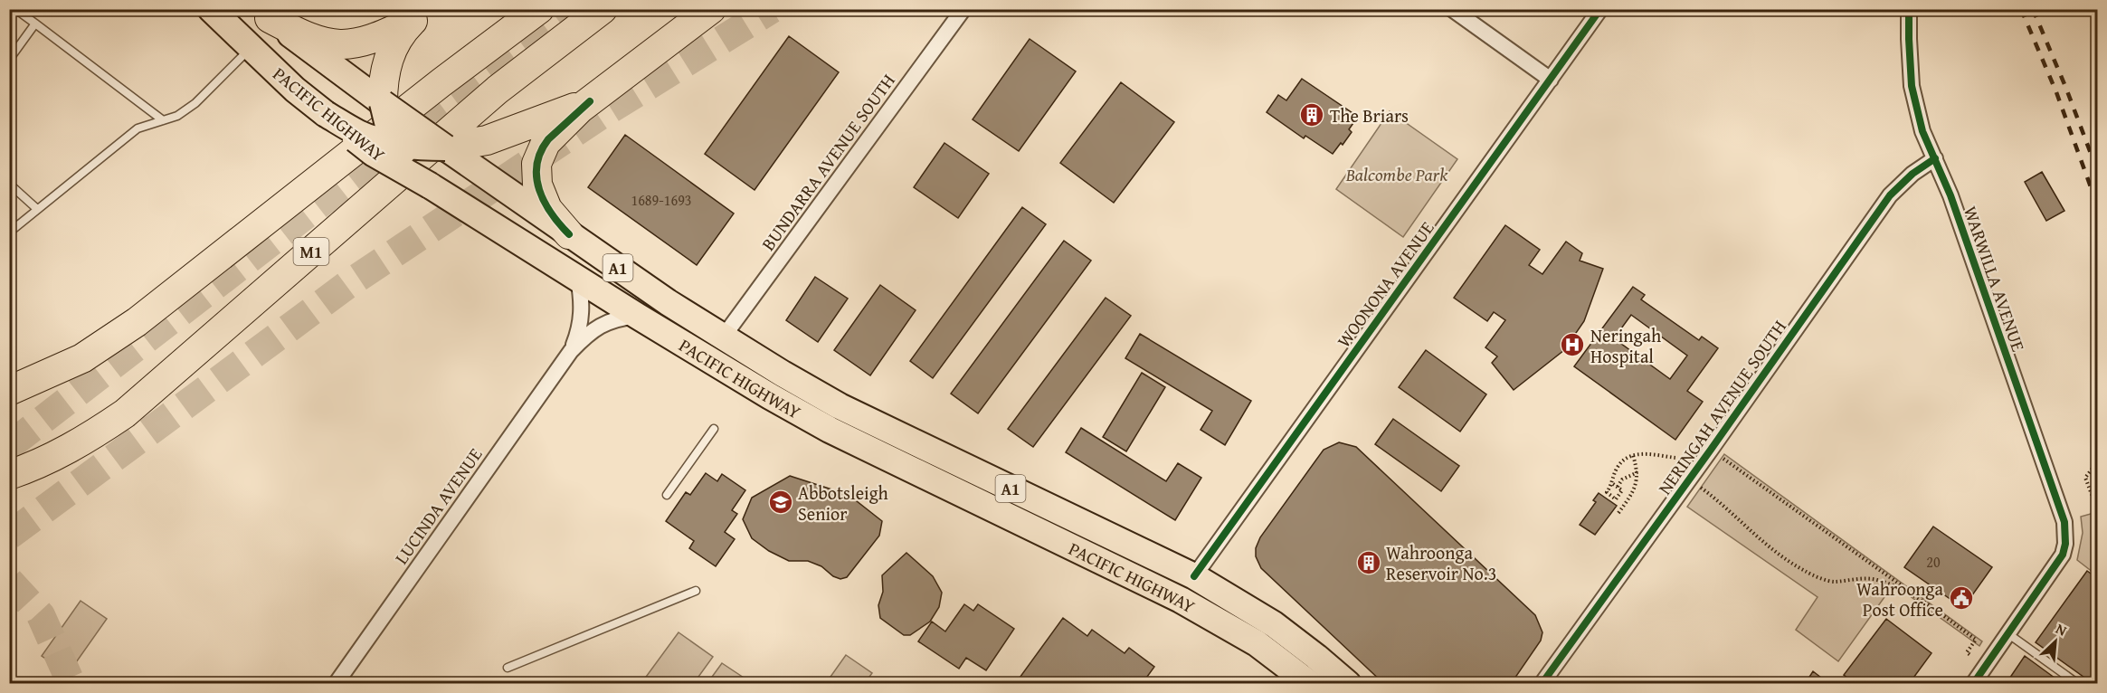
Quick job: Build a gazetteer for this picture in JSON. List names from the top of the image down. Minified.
{"streets":{"highway":["PACIFIC HIGHWAY","M1","A1"],"street":["BUNDARRA AVENUE SOUTH","WARWILLA AVENUE","WOONONA AVENUE","NERINGAH AVENUE SOUTH","LUCINDA AVENUE"]},"crossings":[["PACIFIC HIGHWAY","BUNDARRA AVENUE SOUTH"],["PACIFIC HIGHWAY","WOONONA AVENUE"],["PACIFIC HIGHWAY","LUCINDA AVENUE"],["WARWILLA AVENUE","NERINGAH AVENUE SOUTH"]],"parks":["Balcombe Park"],"places":{"building":["The Briars","Wahroonga Reservoir No.3"],"hospital":["Neringah Hospital"],"school or university":["Abbotsleigh Senior"],"public building":["Wahroonga Post Office"]},"house_numbers":["1689-1693","20"],"north":"top right"}
